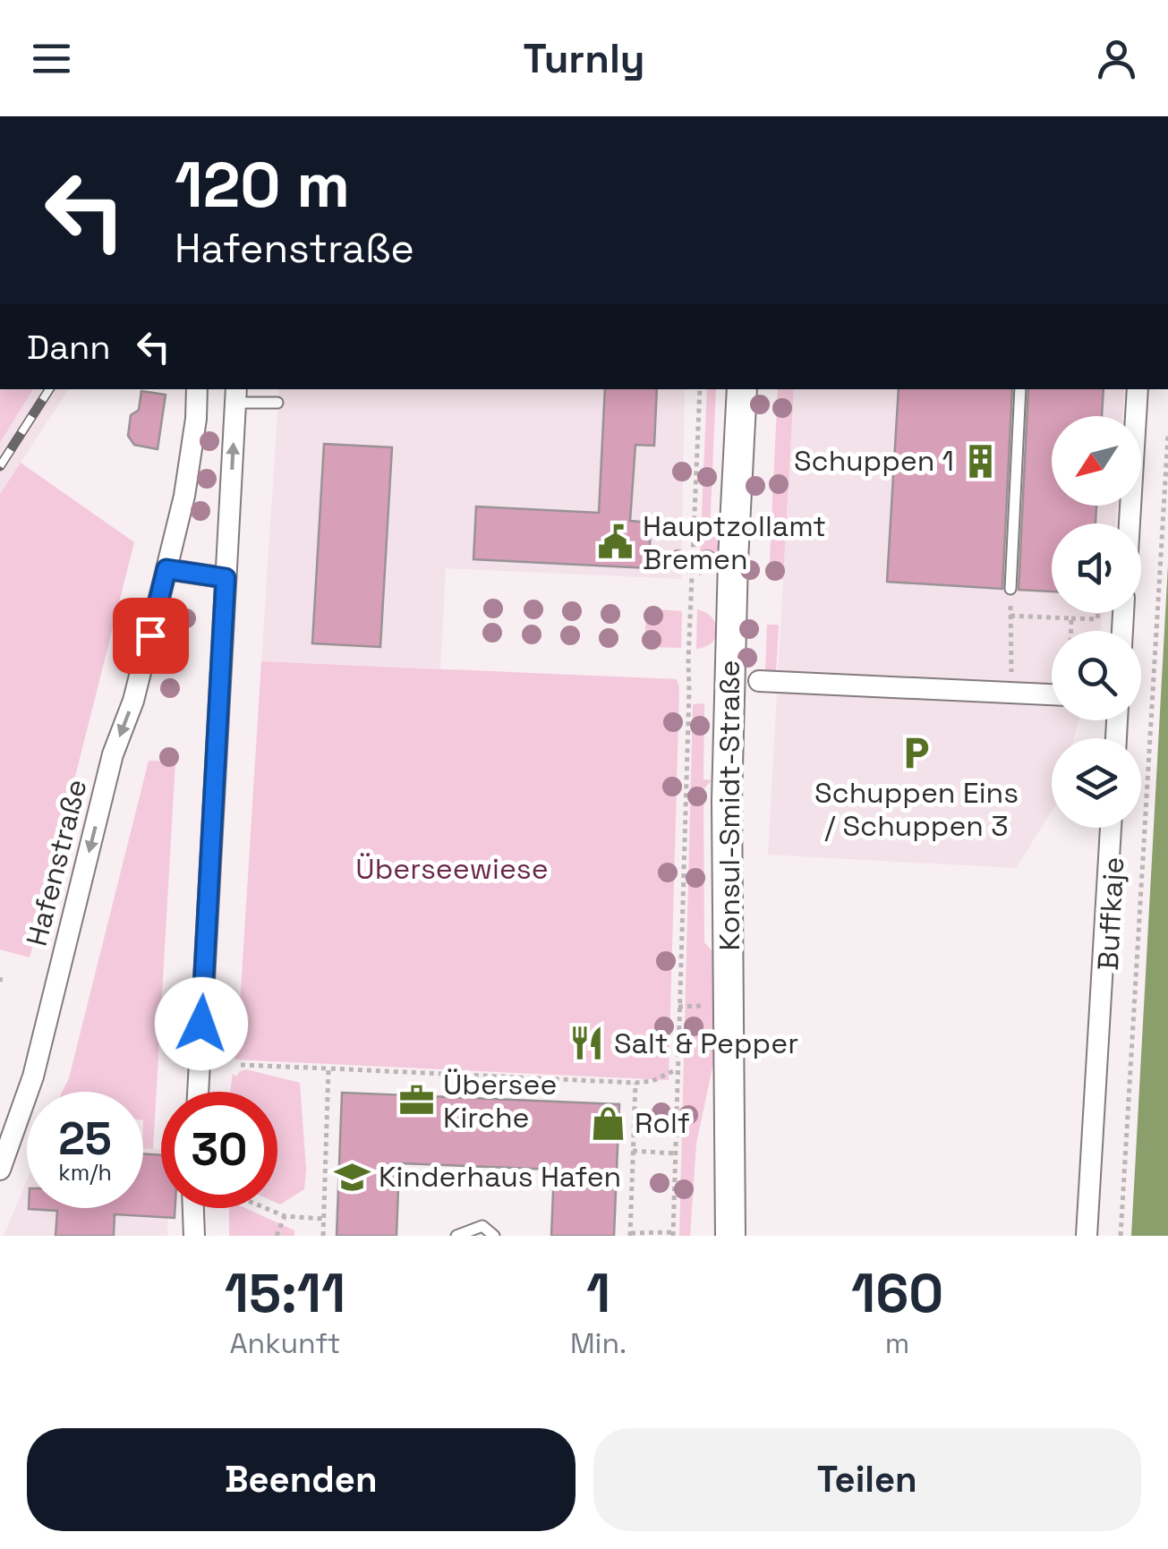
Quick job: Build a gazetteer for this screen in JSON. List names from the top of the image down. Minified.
{"streets":{"street":["Konsul-Smidt-Straße","Hafenstraße","Buffkaje"]},"parks":["Überseewiese"],"places":{"building":["Schuppen 1"],"public building":["Hauptzollamt Bremen"],"parking":["Schuppen Eins / Schuppen 3"],"restaurant":["Salt & Pepper"],"office":["Übersee Kirche"],"shop":["Rolf"],"school or university":["Kinderhaus Hafen"]},"north":"bottom left","page":{"header":"Turnly","turn":["120 m","Hafenstraße"],"then":"Dann","speed":"25 km/h","limit":"30","eta":["15:11","Ankunft","1","Min.","160","m"],"buttons":["Beenden","Teilen"]}}
